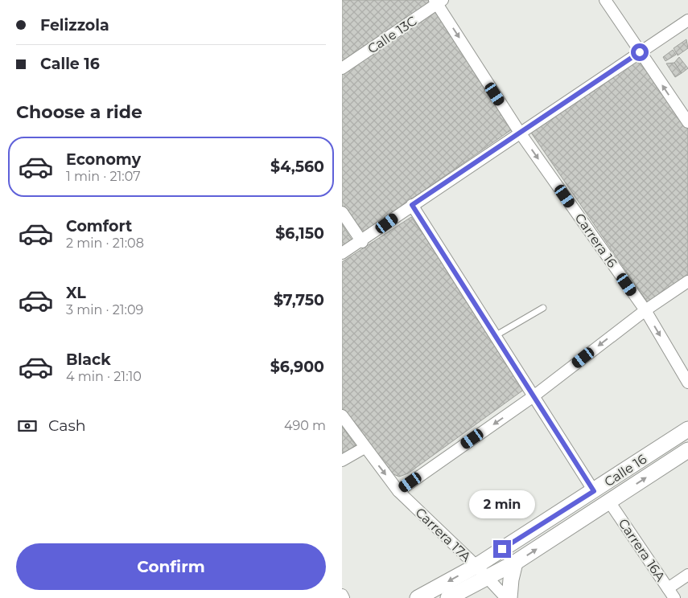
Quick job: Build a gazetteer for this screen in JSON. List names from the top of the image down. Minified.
{"streets":{"main road":["Calle 16"],"street":["Calle 13C","Carrera 16","Carrera 17A","Carrera 16A"]},"crossings":[["Calle 13C","Carrera 16"],["Calle 16","Carrera 17A"],["Calle 16","Carrera 16A"]],"one_way":["Carrera 16"],"page":{"banner":["Felizzola","Calle 16"],"heading":"Choose a ride","list":[{"name":"Economy","note":"1 min · 21:07","value":"$4,560"},{"name":"Comfort","note":"2 min · 21:08","value":"$6,150"},{"name":"XL","note":"3 min · 21:09","value":"$7,750"},{"name":"Black","note":"4 min · 21:10","value":"$6,900"}],"pay":["Cash","490 m"],"bubble":"2 min","buttons":"Confirm"}}
